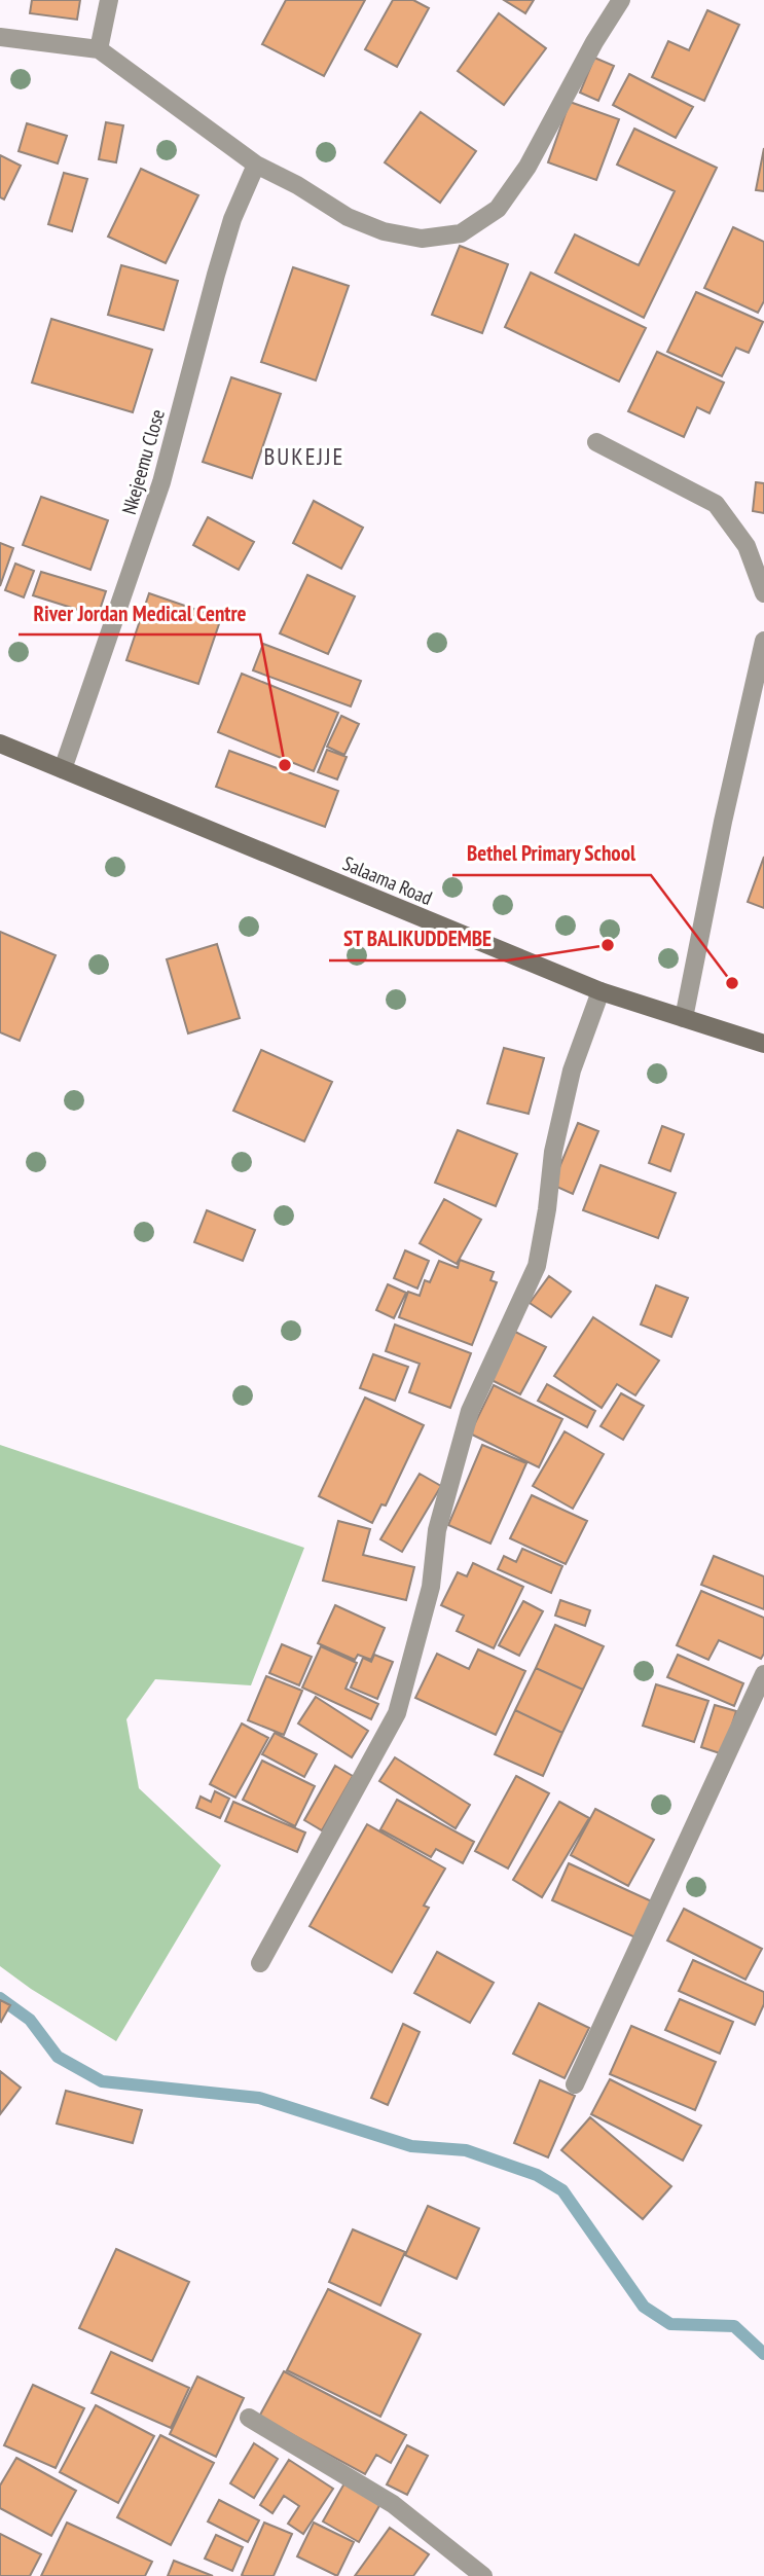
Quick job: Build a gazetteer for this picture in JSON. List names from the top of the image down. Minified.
{"streets":{"main road":["Salaama Road"],"street":["Nkejeemu Close"]},"crossings":[["Nkejeemu Close","Salaama Road"]],"districts":["BUKEJJE"],"places":["River Jordan Medical Centre","ST BALIKUDDEMBE","Bethel Primary School"]}
